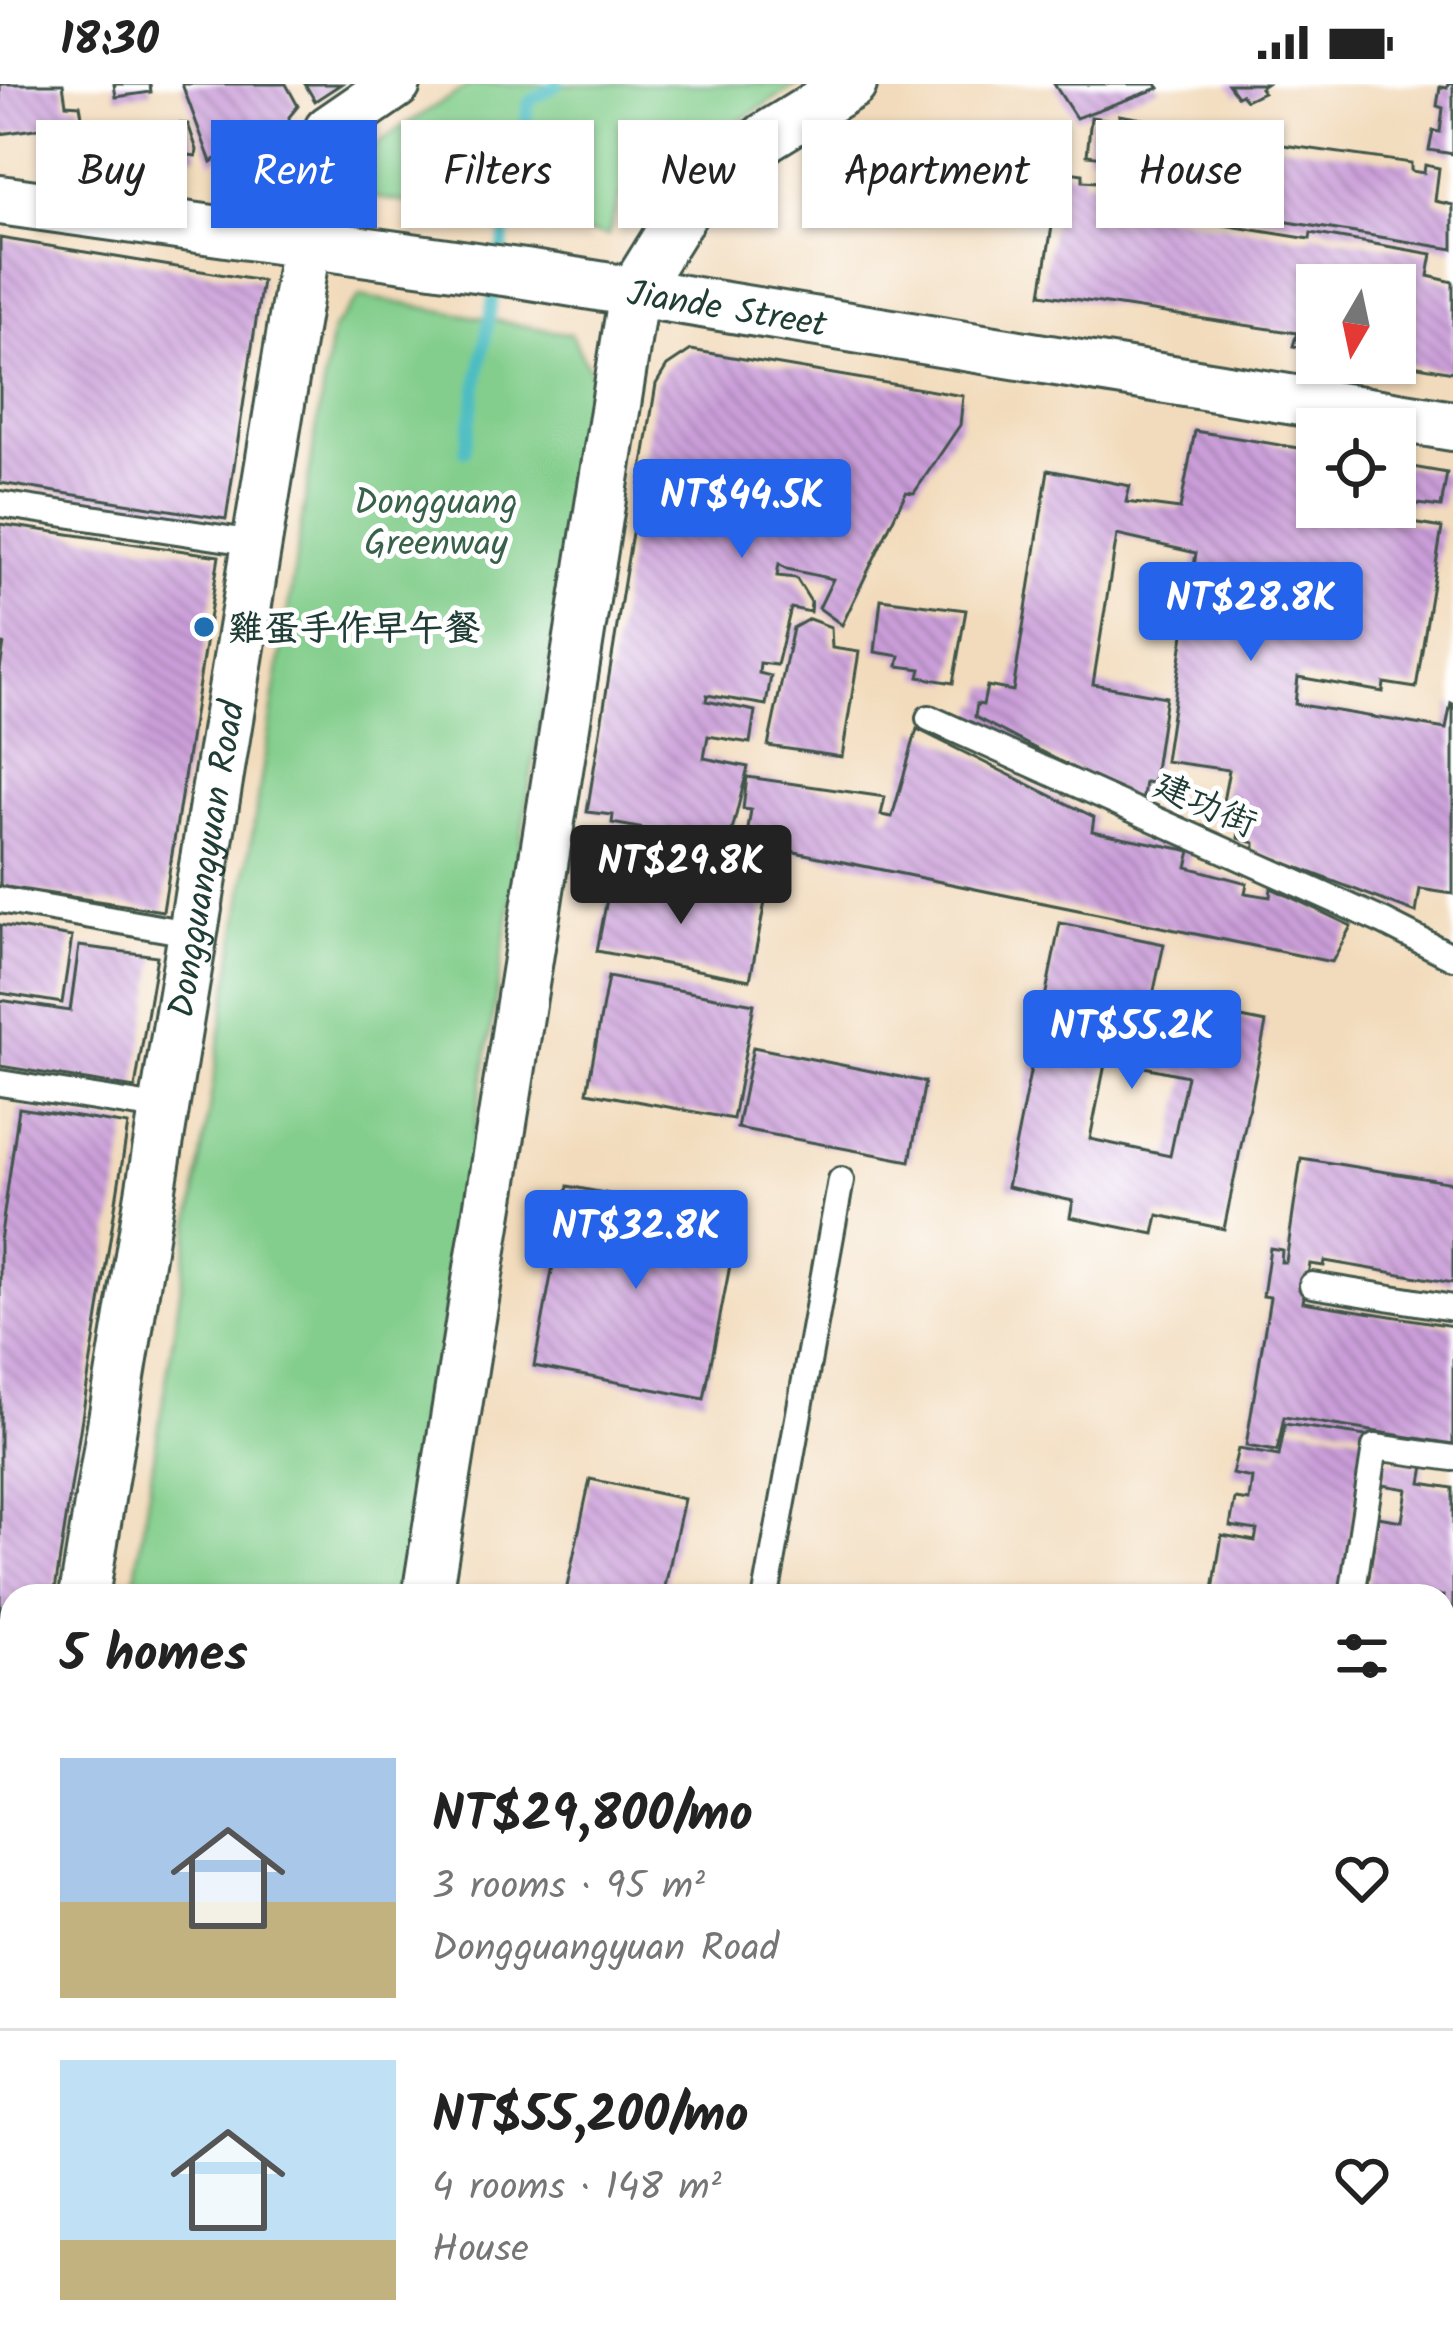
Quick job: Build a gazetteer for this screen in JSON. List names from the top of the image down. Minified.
{"streets":{"street":["Jiande Street","Dongguangyuan Road"],"lane":["建功街"]},"crossings":[["Jiande Street","Dongguangyuan Road"]],"parks":["Dongguang Greenway"],"places":["雞蛋手作早午餐"],"north":"bottom","page":{"status":"18:30","chip":["Buy","Rent","Filters","New","Apartment","House"],"price":["NT$44.5K","NT$28.8K","NT$29.8K","NT$55.2K","NT$32.8K"],"heading":"5 homes","list":[{"name":"NT$29,800/mo","note":"3 rooms · 95 m² · Dongguangyuan Road"},{"name":"NT$55,200/mo","note":"4 rooms · 148 m² · House"}]}}
